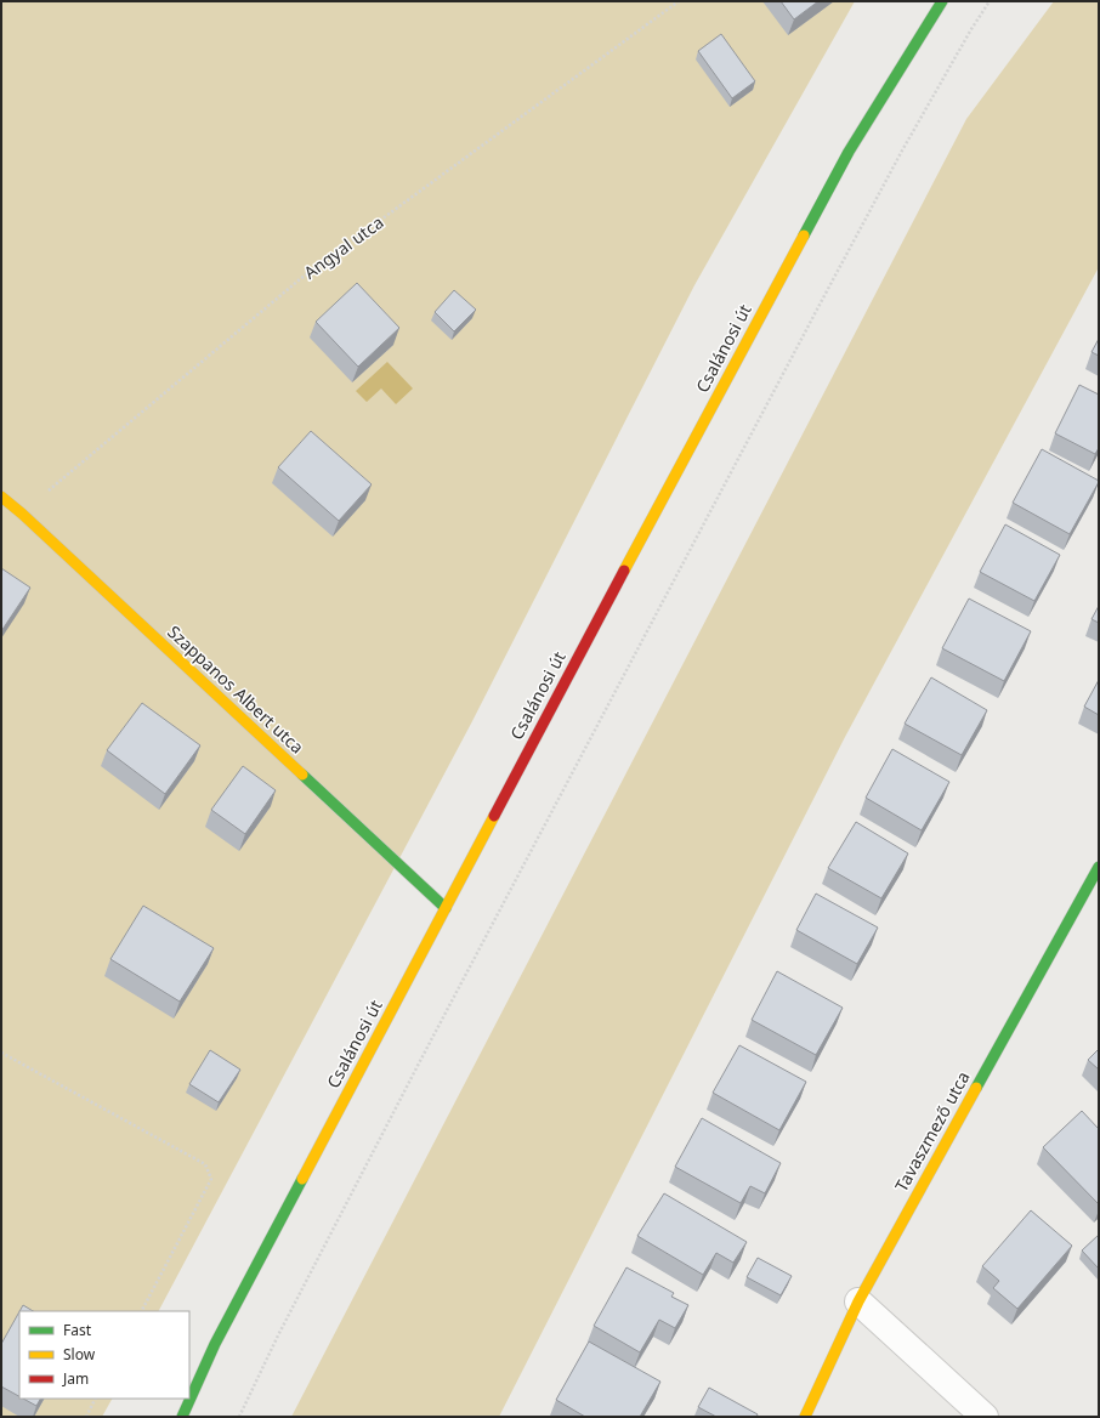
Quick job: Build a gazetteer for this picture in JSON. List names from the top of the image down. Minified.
{"streets":{"street":["Csalánosi út","Szappanos Albert utca","Tavaszmező utca"],"path":["Angyal utca"]},"crossings":[["Angyal utca","Szappanos Albert utca"],["Csalánosi út","Szappanos Albert utca"]],"legend":["Fast","Slow","Jam"]}
